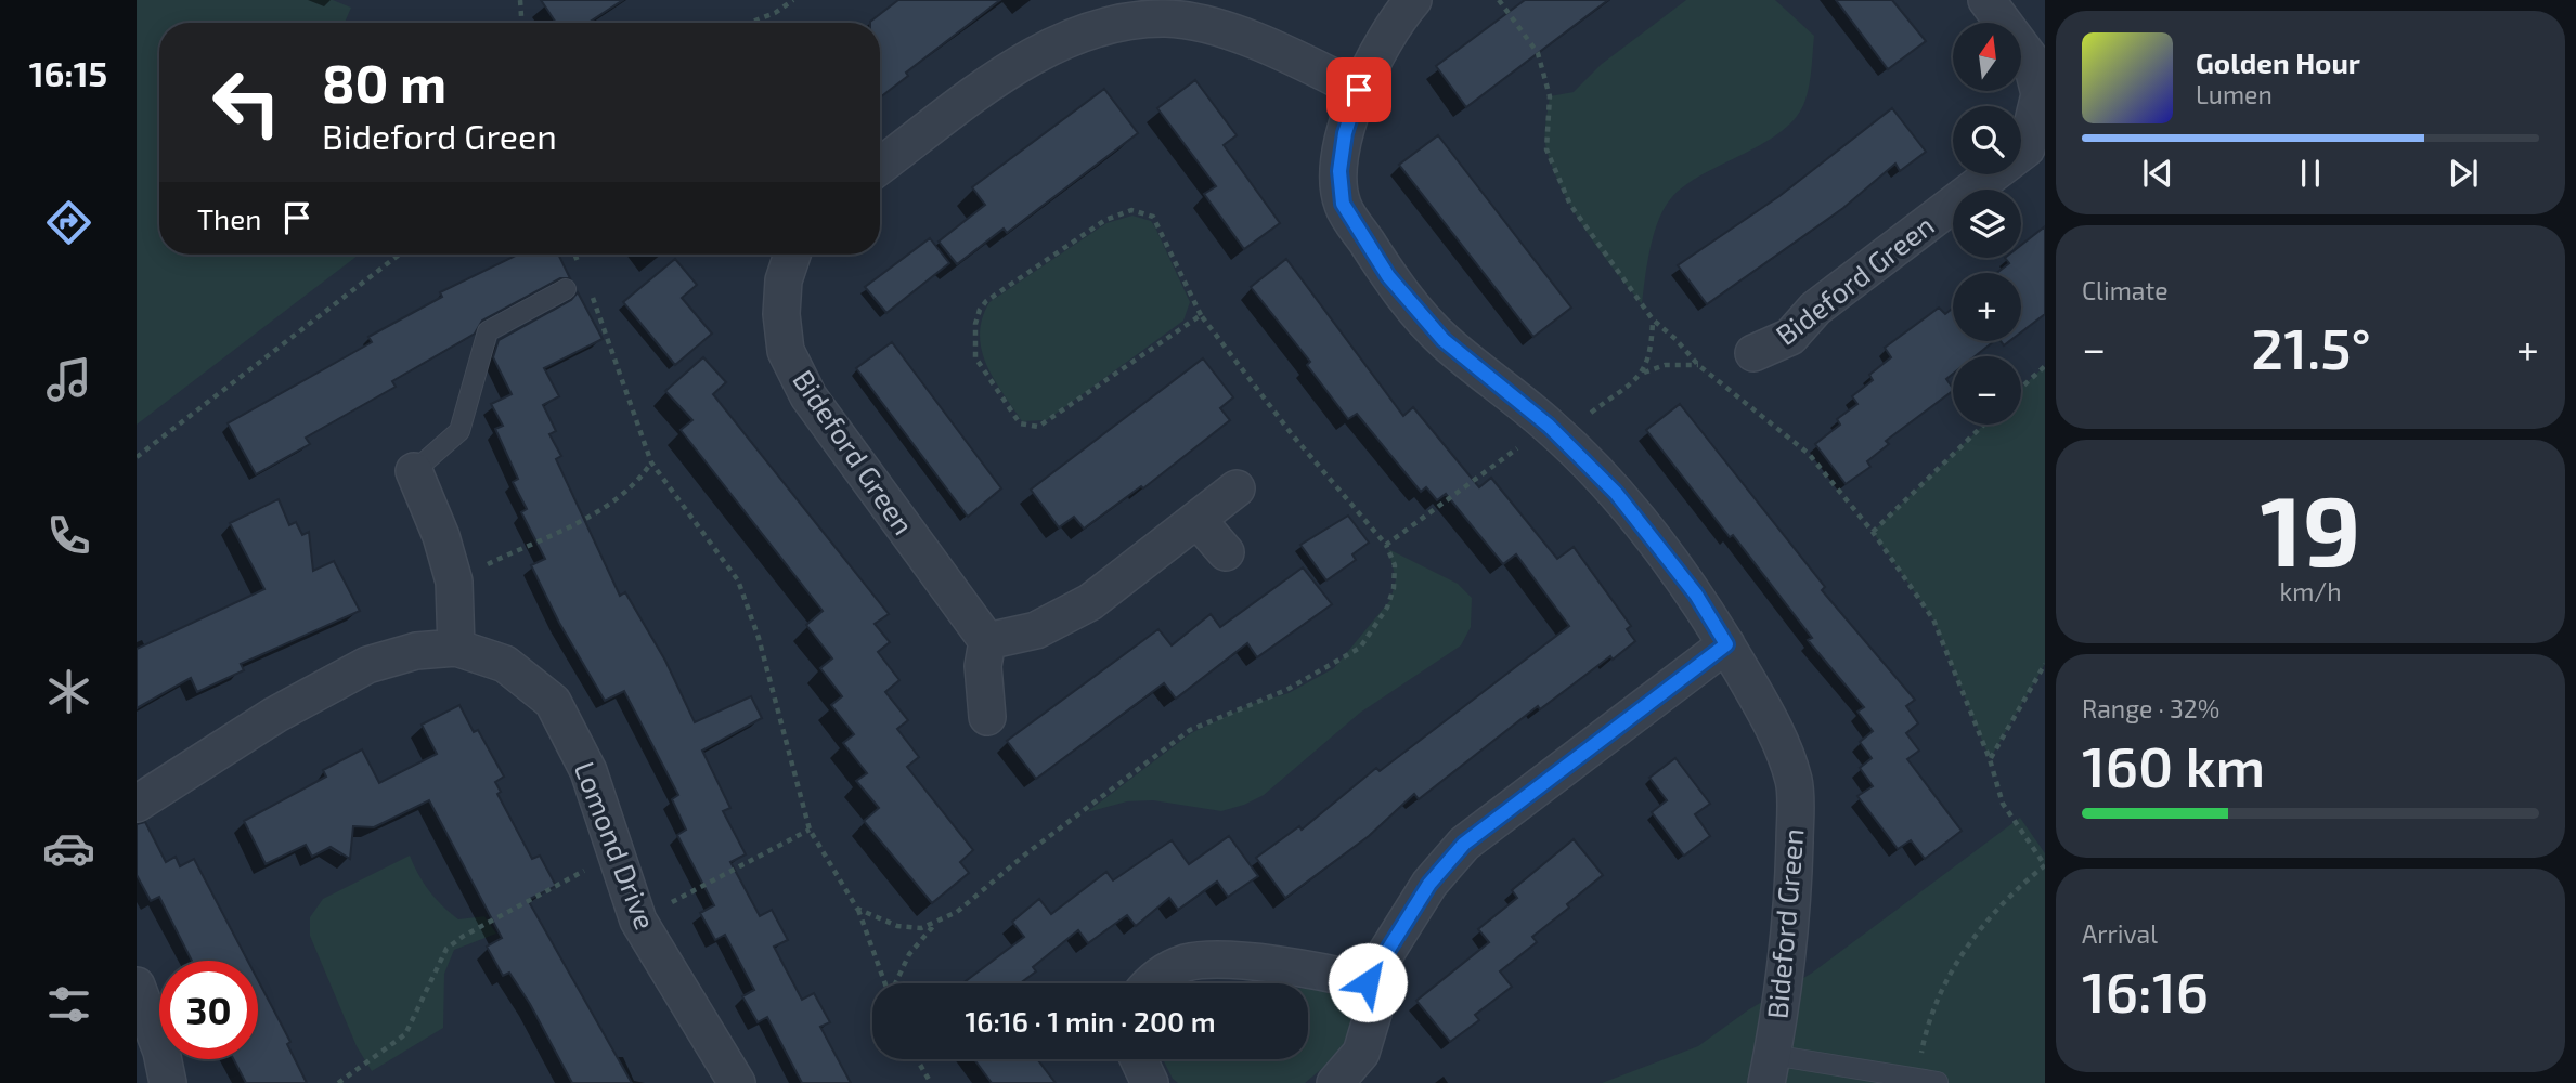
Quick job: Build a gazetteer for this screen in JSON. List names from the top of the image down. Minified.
{"streets":{"street":["Bideford Green","Lomond Drive"]},"north":"top","page":{"tabs":"16:15","map_buttons":["+","−"],"turn":["80 m","Bideford Green"],"song":["Golden Hour","Lumen"],"then":"Then","tile":["Climate",["19","km/h"],["Range · 32%","160 km"],["Arrival","16:16"]],"heat":["−","21.5°","+"],"limit":"30","trip":"16:16 · 1 min · 200 m"}}
